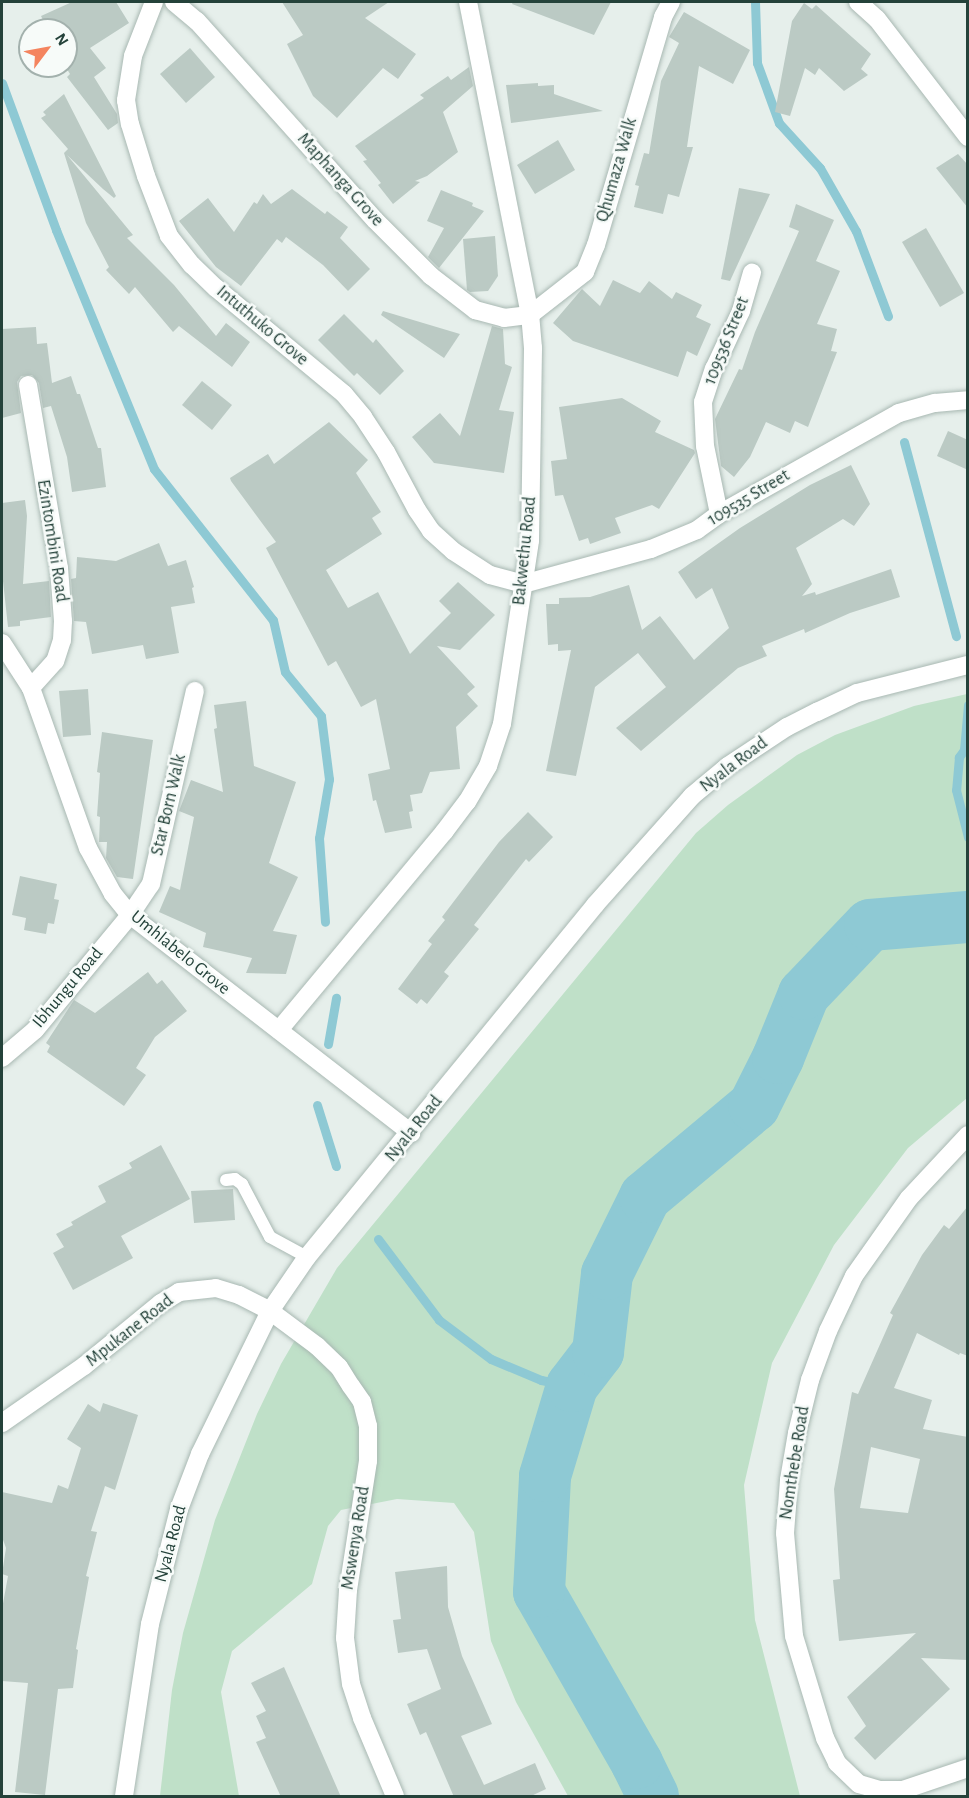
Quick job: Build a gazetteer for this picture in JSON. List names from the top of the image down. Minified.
{"streets":{"street":["Qhumaza Walk","Maphanga Grove","Intuthuko Grove","109536 Street","109535 Street","Ezintombini Road","Bakwethu Road","Nyala Road","Star Born Walk","Umhlabelo Grove","Ibhungu Road","Mpukane Road","Nomthebe Road","Mswenya Road"]},"crossings":[["Qhumaza Walk","Maphanga Grove"],["Qhumaza Walk","Bakwethu Road"],["Maphanga Grove","Bakwethu Road"],["Intuthuko Grove","109535 Street"],["Intuthuko Grove","Bakwethu Road"],["109536 Street","109535 Street"],["109535 Street","Bakwethu Road"],["Ezintombini Road","Umhlabelo Grove"],["Bakwethu Road","Umhlabelo Grove"],["Nyala Road","Umhlabelo Grove"],["Nyala Road","Mpukane Road"],["Nyala Road","Mswenya Road"],["Star Born Walk","Umhlabelo Grove"],["Star Born Walk","Ibhungu Road"],["Umhlabelo Grove","Ibhungu Road"],["Mpukane Road","Mswenya Road"]],"north":"top right"}
